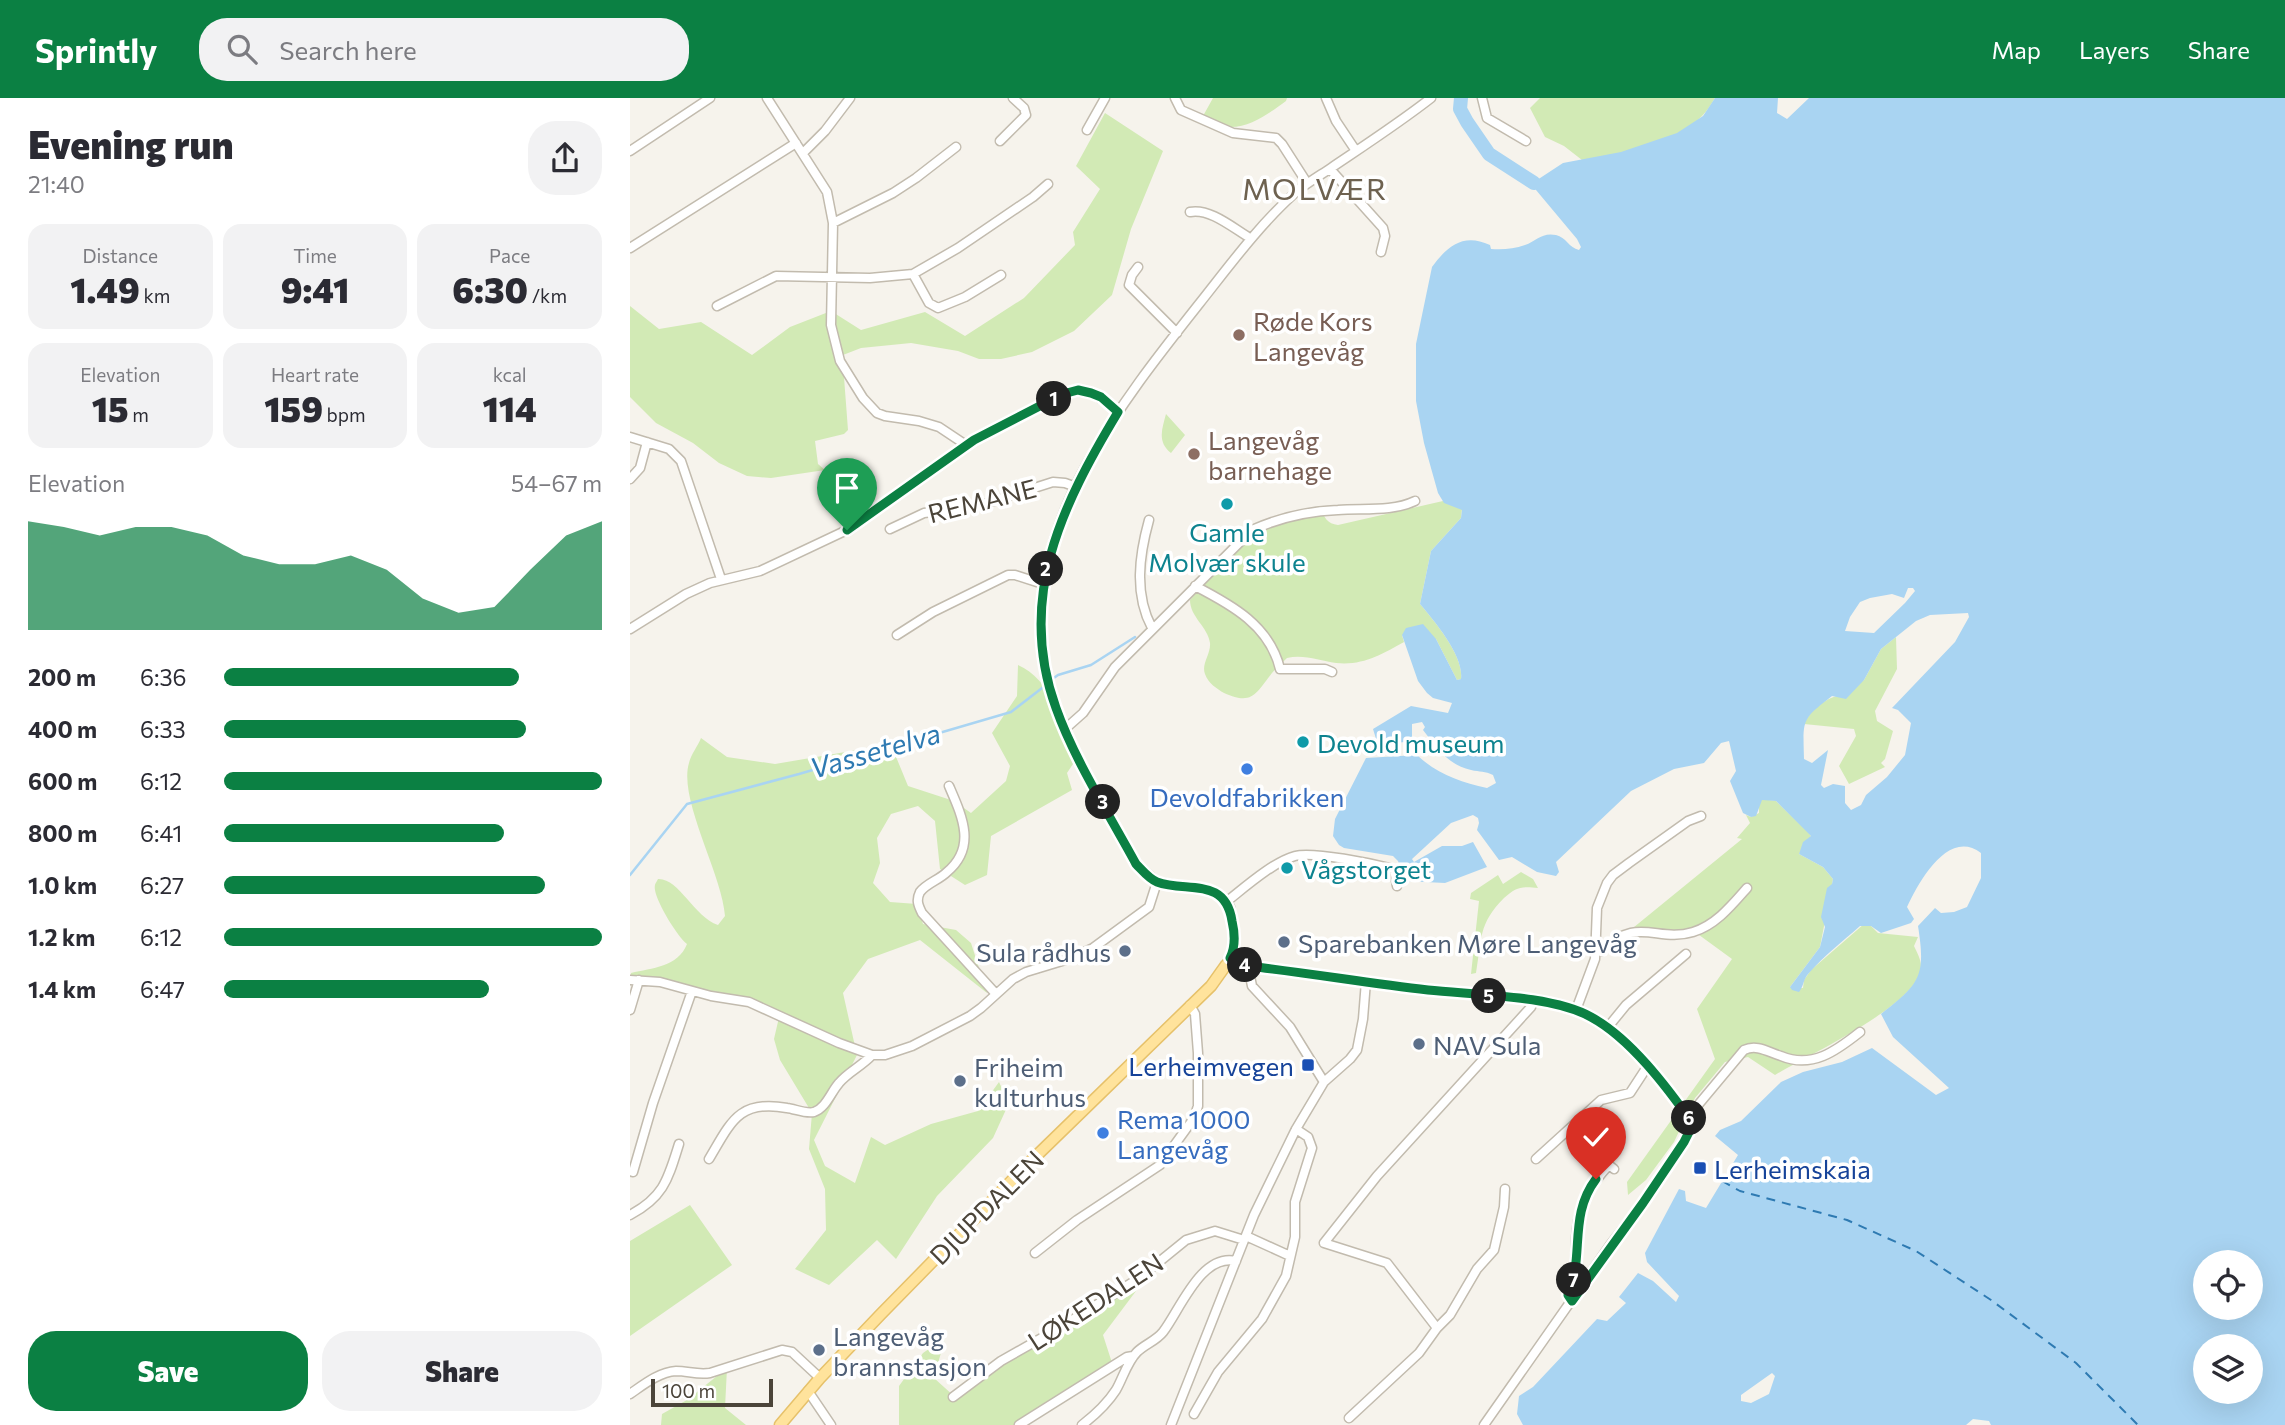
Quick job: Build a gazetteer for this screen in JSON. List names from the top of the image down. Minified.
{"streets":{"main road":["DJUPDALEN"],"street":["REMANE","LØKEDALEN"]},"districts":["MOLVÆR"],"water":["Vassetelva"],"places":{"other":["Røde Kors Langevåg","Langevåg barnehage","Gamle Molvær skule","Devold museum","Devoldfabrikken","Vågstorget","Sparebanken Møre Langevåg","Sula rådhus","NAV Sula","Friheim kulturhus","Rema 1000 Langevåg","Langevåg brannstasjon"],"transit":["Lerheimvegen","Lerheimskaia"]},"scale_bar":"100 m","page":{"header":"Sprintly","search":"Search here","nav":["Map","Layers","Share"],"heading":["Evening run","21:40"],"stats":[["Distance","1.49 km"],["Time","9:41"],["Pace","6:30 /km"],["Elevation","15 m"],["Heart rate","159 bpm"],["kcal","114"]],"pins":["1","2","3","4","5","6","7"],"chart":["Elevation","54–67 m"],"list":[{"name":"200 m","note":"6:36"},{"name":"400 m","note":"6:33"},{"name":"600 m","note":"6:12"},{"name":"800 m","note":"6:41"},{"name":"1.0 km","note":"6:27"},{"name":"1.2 km","note":"6:12"},{"name":"1.4 km","note":"6:47"}],"buttons":["Save","Share"],"scale":"100 m"}}
